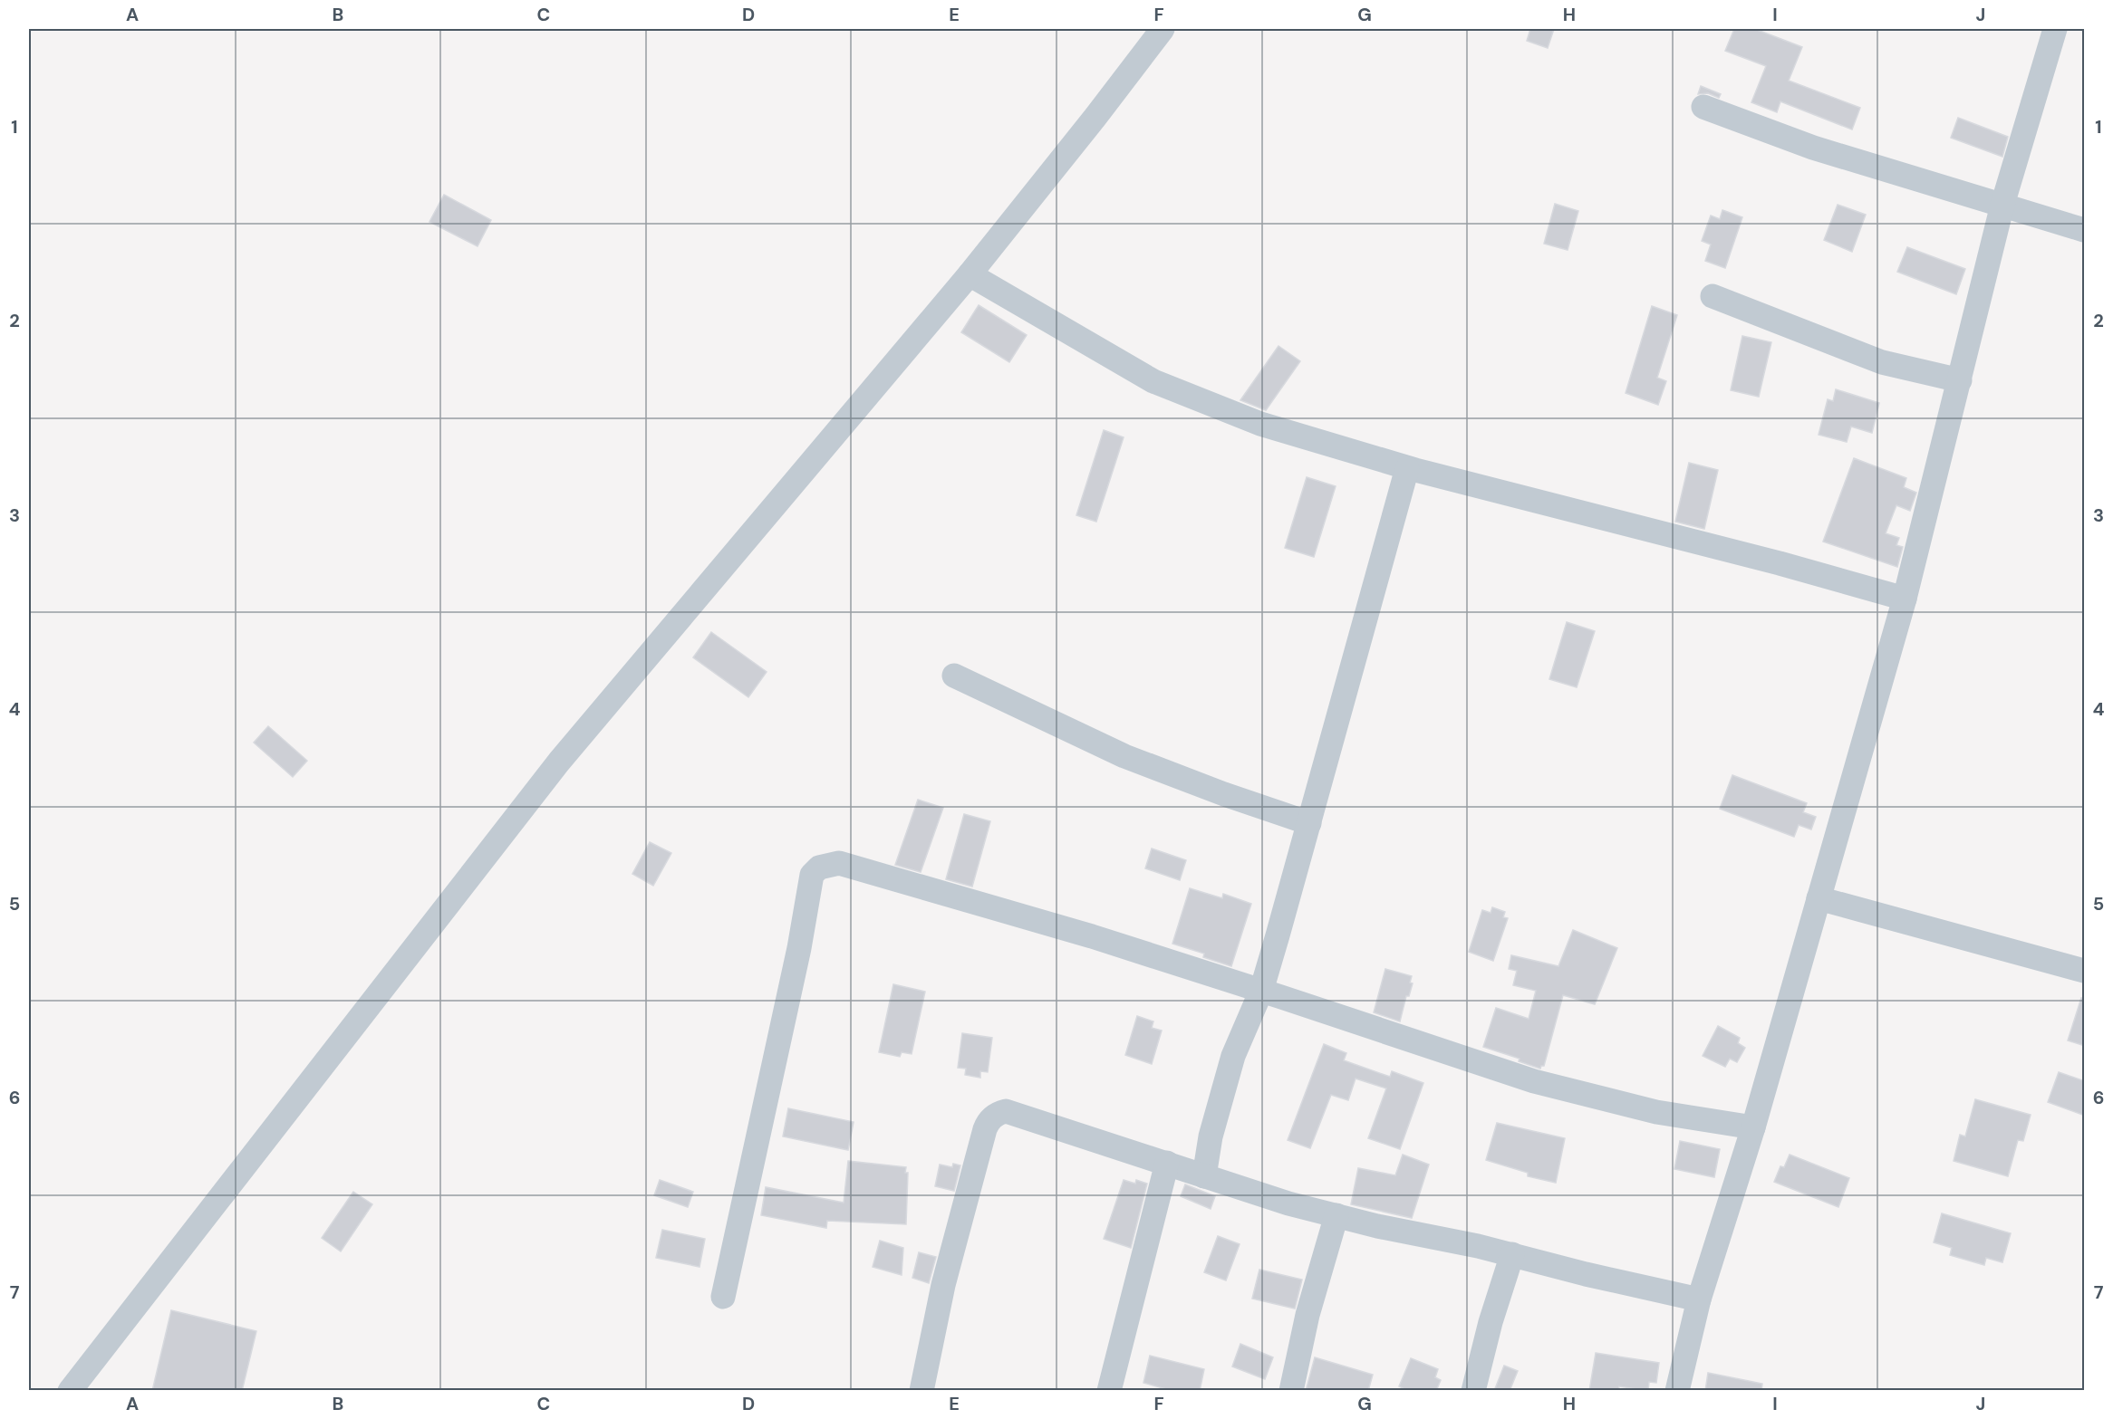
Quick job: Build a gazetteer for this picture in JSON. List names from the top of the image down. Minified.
{"grid":{"columns":["A","B","C","D","E","F","G","H","I","J"],"rows":["1","2","3","4","5","6","7"]}}
